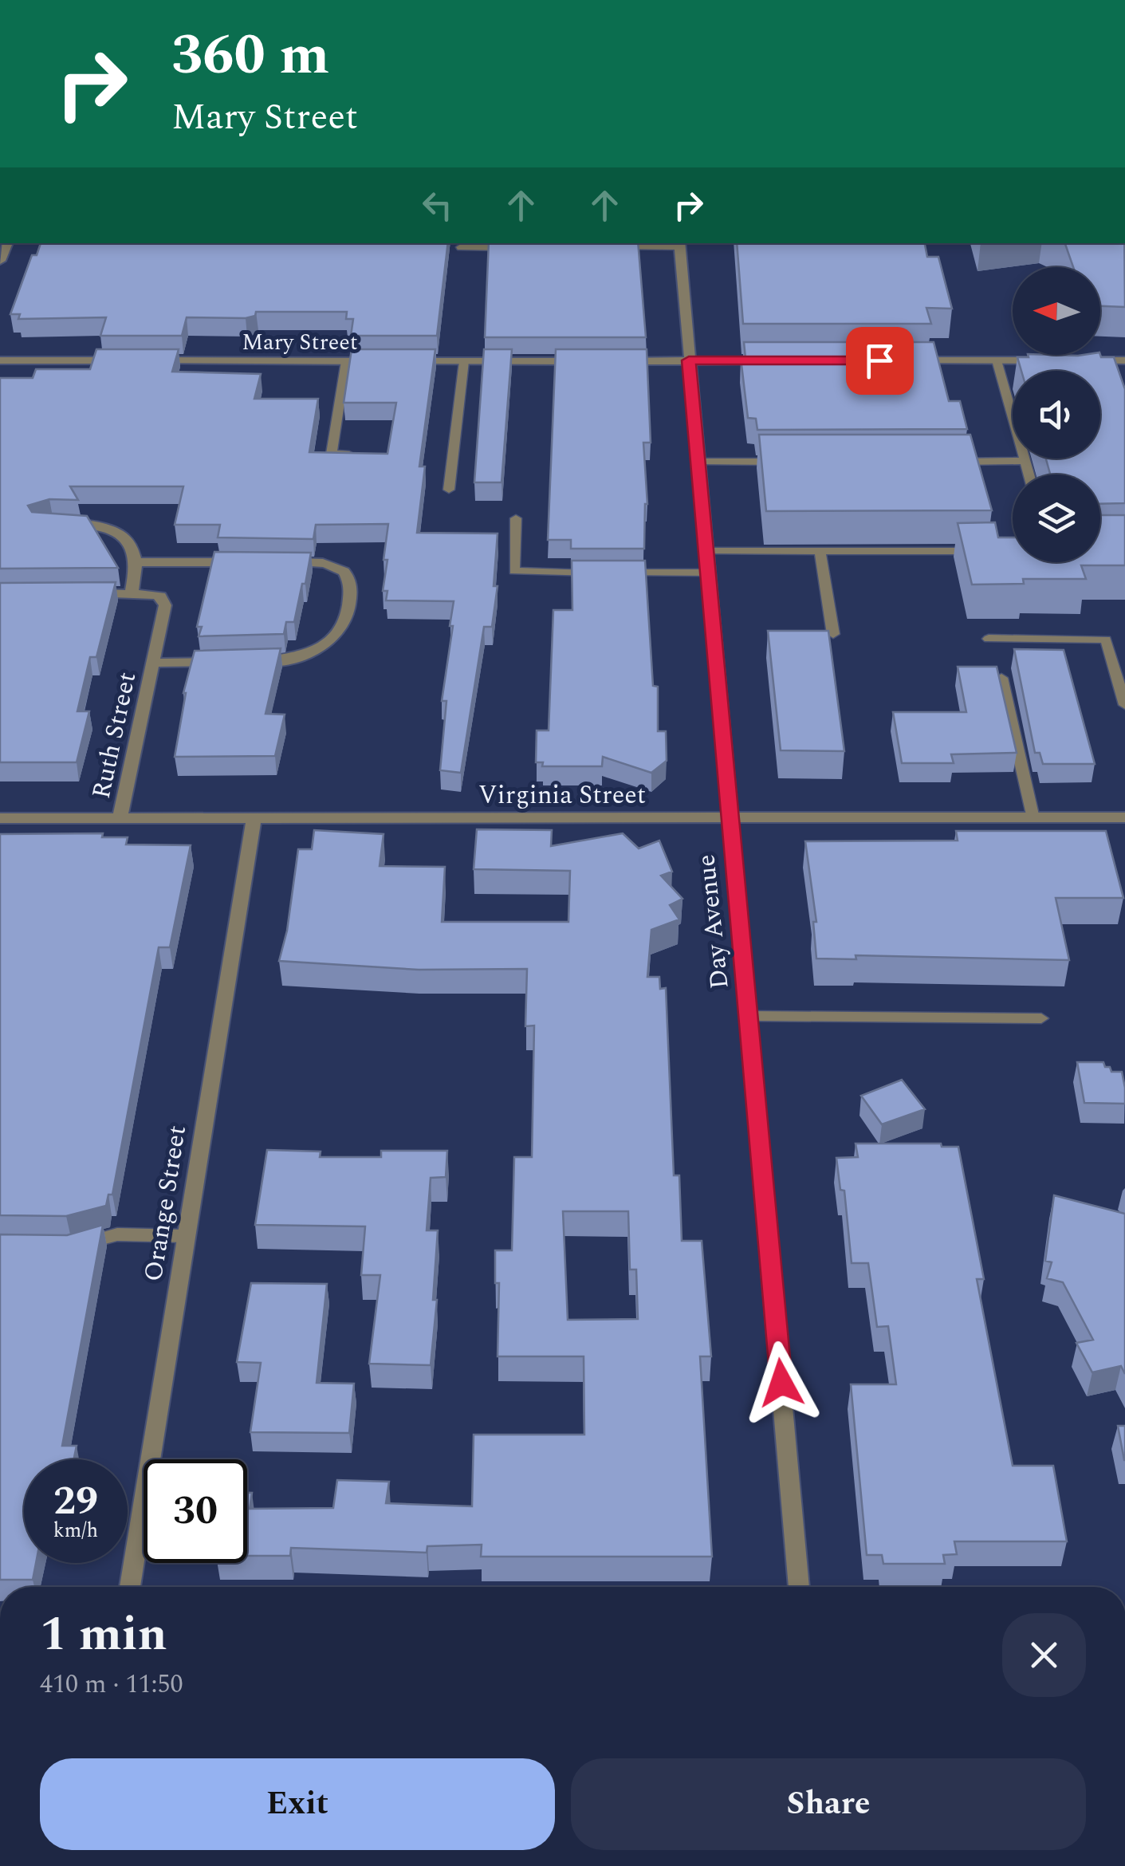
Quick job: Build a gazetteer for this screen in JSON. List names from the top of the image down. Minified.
{"streets":{"street":["Mary Street","Ruth Street","Virginia Street","Day Avenue","Orange Street"]},"crossings":[["Ruth Street","Virginia Street"],["Virginia Street","Day Avenue"],["Virginia Street","Orange Street"]],"north":"left","page":{"turn":["360 m","Mary Street"],"speed":"29 km/h","limit":"30","heading":["1 min","410 m · 11:50"],"buttons":["Exit","Share"]}}
